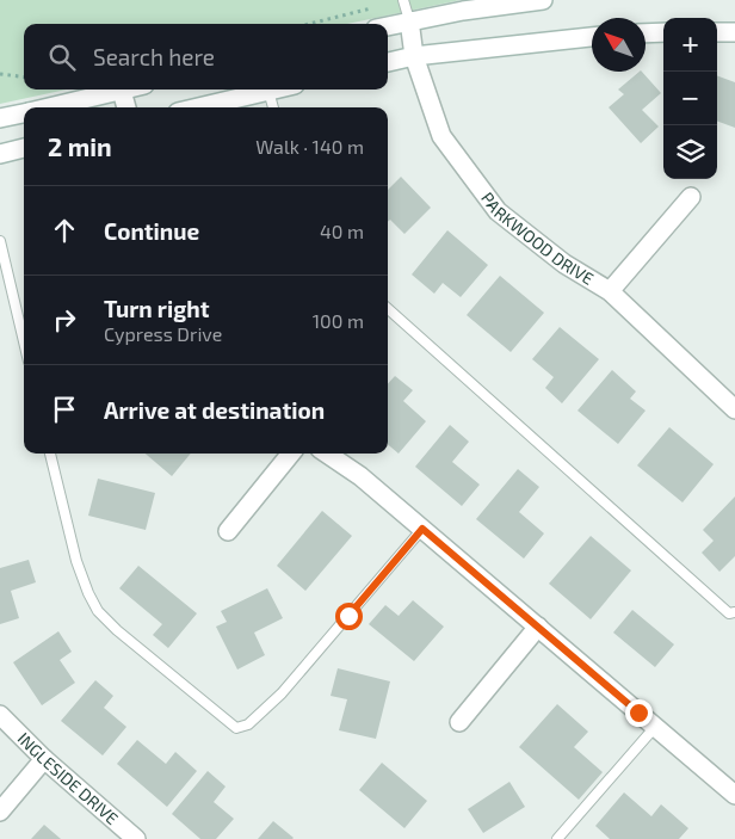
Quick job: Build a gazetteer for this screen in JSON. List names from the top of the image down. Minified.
{"streets":{"street":["PARKWOOD DRIVE","INGLESIDE DRIVE"]},"north":"top left","page":{"map_buttons":["+","−"],"search":"Search here","heading":["2 min","Walk · 140 m"],"list":[["Continue","40 m"],["Turn right","Cypress Drive","100 m"],"Arrive at destination"]}}
